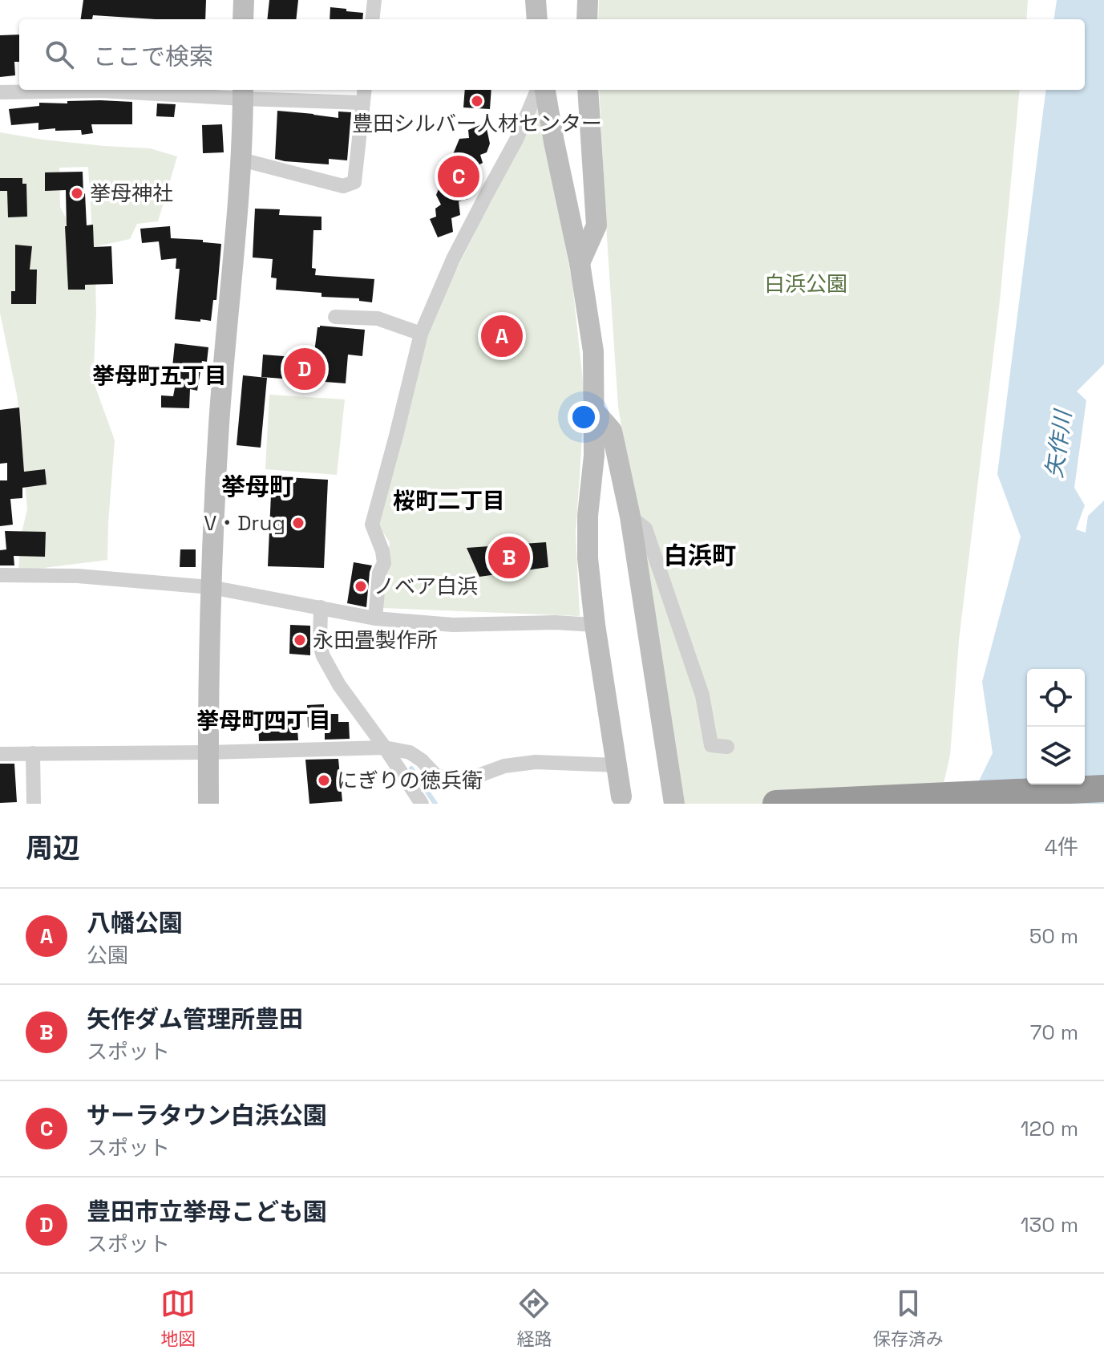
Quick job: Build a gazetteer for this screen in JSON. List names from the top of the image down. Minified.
{"districts":["挙母町五丁目","挙母町","桜町二丁目","白浜町","挙母町四丁目"],"water":["矢作川"],"parks":["白浜公園"],"places":["豊田シルバー人材センター","挙母神社","V・Drug","ノベア白浜","永田畳製作所","にぎりの徳兵衛"],"page":{"search":"ここで検索","pins":["C","A","D","B"],"heading":["周辺","4件"],"list":[{"mark":"A","name":"八幡公園","note":"公園","value":"50 m"},{"mark":"B","name":"矢作ダム管理所豊田","note":"スポット","value":"70 m"},{"mark":"C","name":"サーラタウン白浜公園","note":"スポット","value":"120 m"},{"mark":"D","name":"豊田市立挙母こども園","note":"スポット","value":"130 m"}],"nav":["地図","経路","保存済み"]}}
